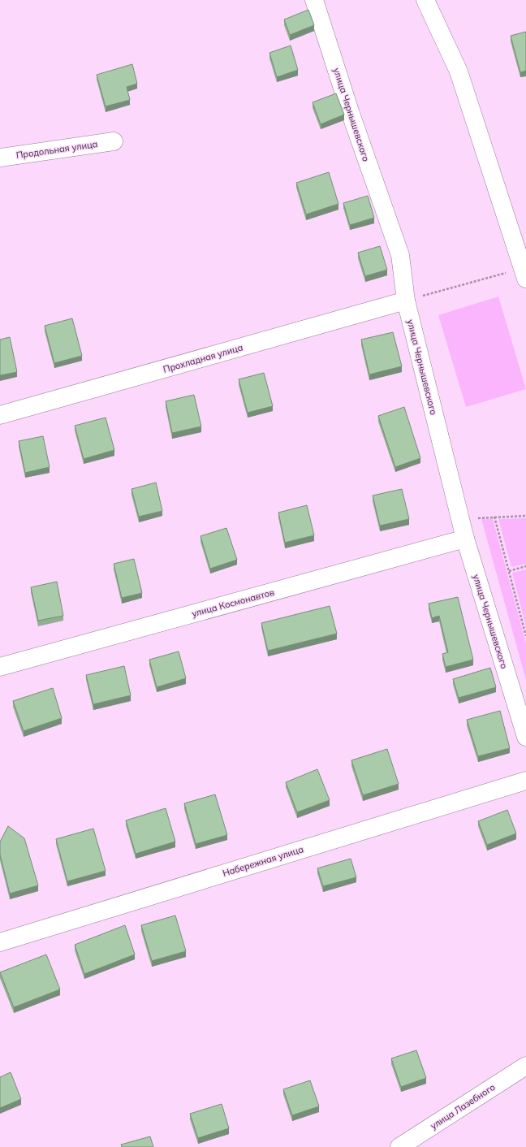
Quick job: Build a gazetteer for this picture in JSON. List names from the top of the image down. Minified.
{"streets":{"street":["улица Чернышевского","Продольная улица","Прохладная улица","улица Космонавтов","Набережная улица","улица Лазебного"]},"crossings":[["улица Чернышевского","Прохладная улица"],["улица Чернышевского","улица Космонавтов"]]}
